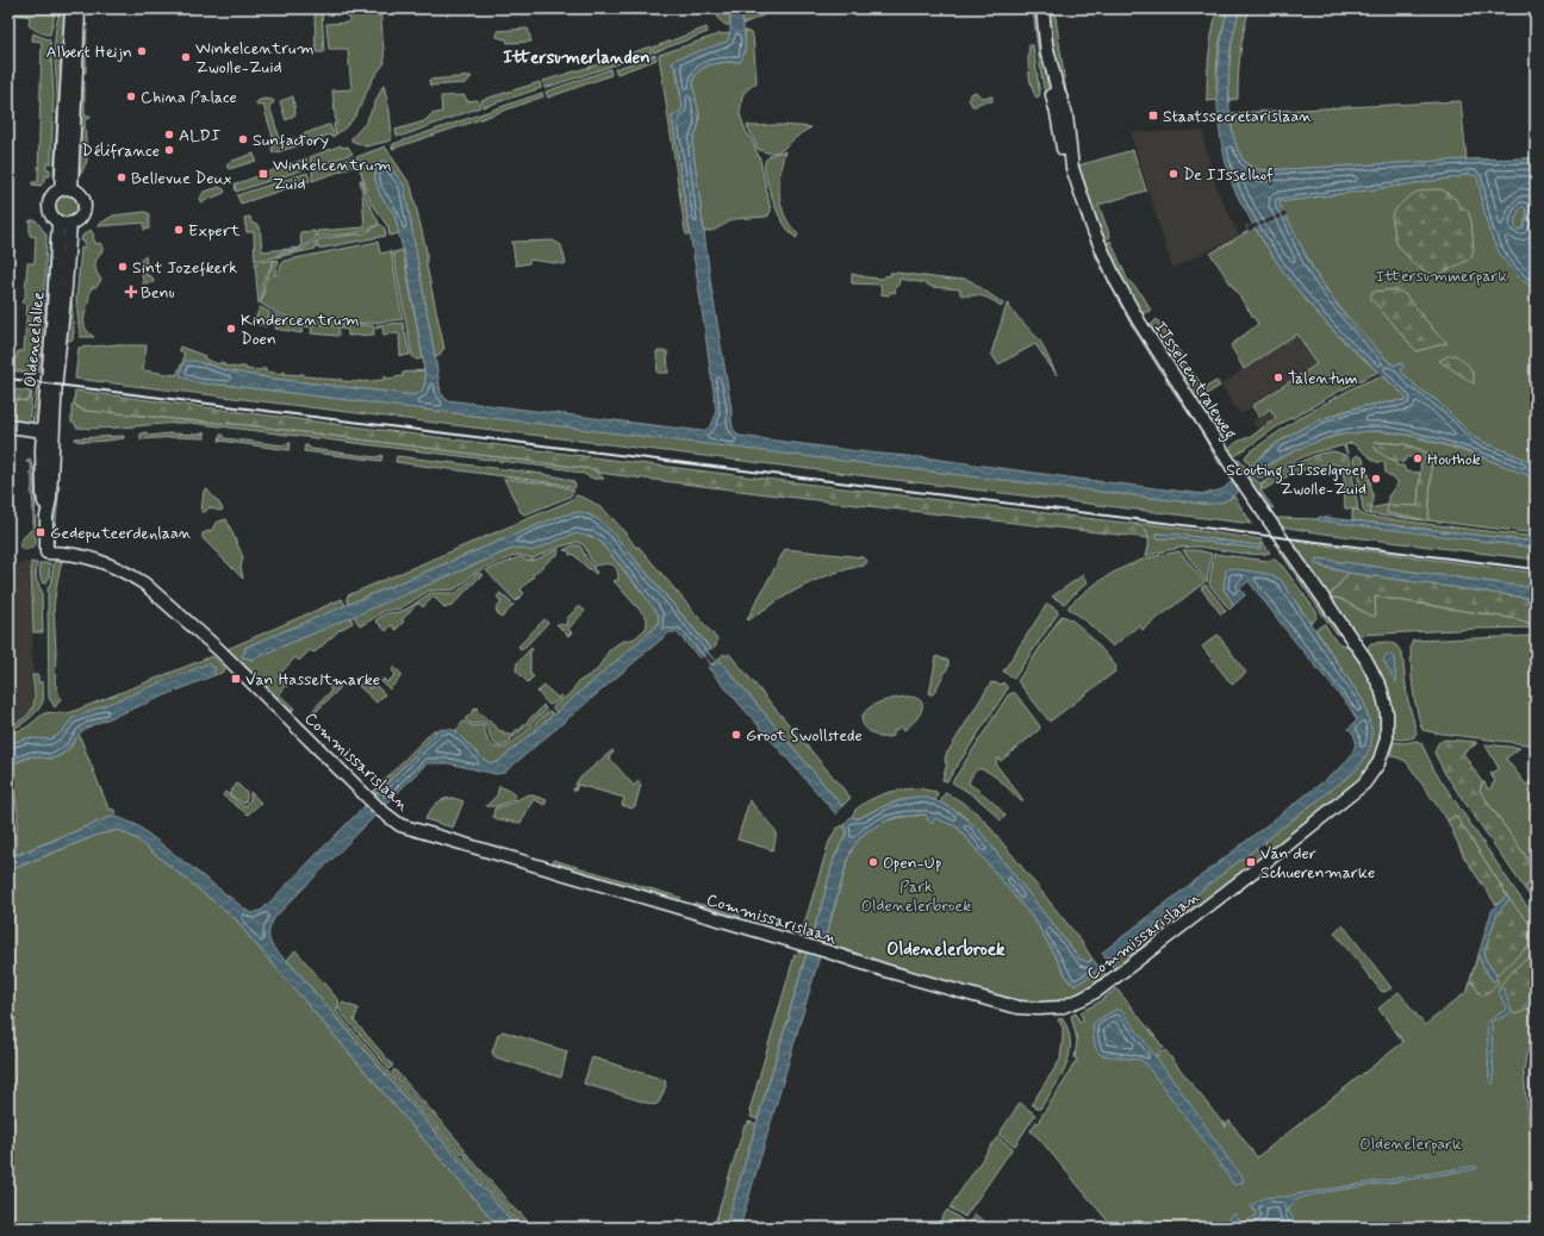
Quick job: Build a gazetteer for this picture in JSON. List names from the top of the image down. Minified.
{"streets":{"street":["Oldeneelallee","IJsselcentraleweg","Commissarislaan"]},"crossings":[["Oldeneelallee","Commissarislaan"],["IJsselcentraleweg","Commissarislaan"]],"districts":["Ittersumerlanden","Oldenelerbroek"],"parks":["Ittersummerpark","Park Oldenelerbroek","Oldenelerpark"],"places":{"other":["Albert Heijn","Winkelcentrum Zwolle-Zuid","China Palace","ALDI","Sunfactory","Délifrance","De IJsselhof","Bellevue Deux","Expert","Sint Jozefkerk","Kindercentrum Doen","Talentum","Houthok","Scouting IJsselgroep Zwolle-Zuid","Groot Swollstede","Open-Up"],"transit":["Staatssecretarislaan","Winkelcentrum Zuid","Gedeputeerdenlaan","Van Hasseltmarke","Van der Schuerenmarke"],"health":["Benu"]}}
